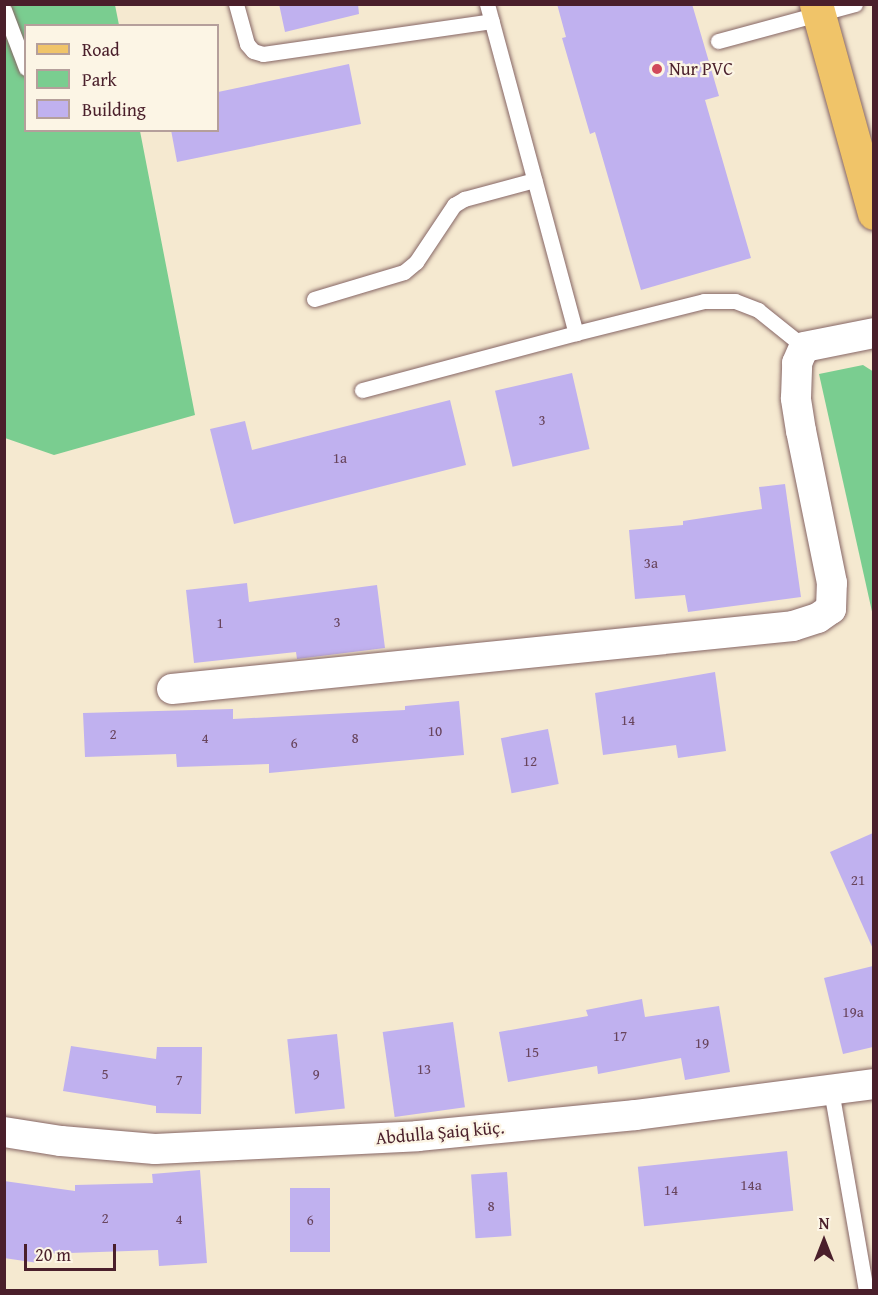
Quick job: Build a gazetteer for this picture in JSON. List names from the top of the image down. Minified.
{"streets":{"street":["Abdulla Şaiq küç."]},"places":["Nur PVC"],"house_numbers":["3","1a","3a","3","1","14","10","2","4","8","6","12","21","19a","17","19","15","13","5","9","7","14a","14","8","2","4","6"],"legend":["Road","Park","Building"],"scale_bar":"20 m","north":"top"}
